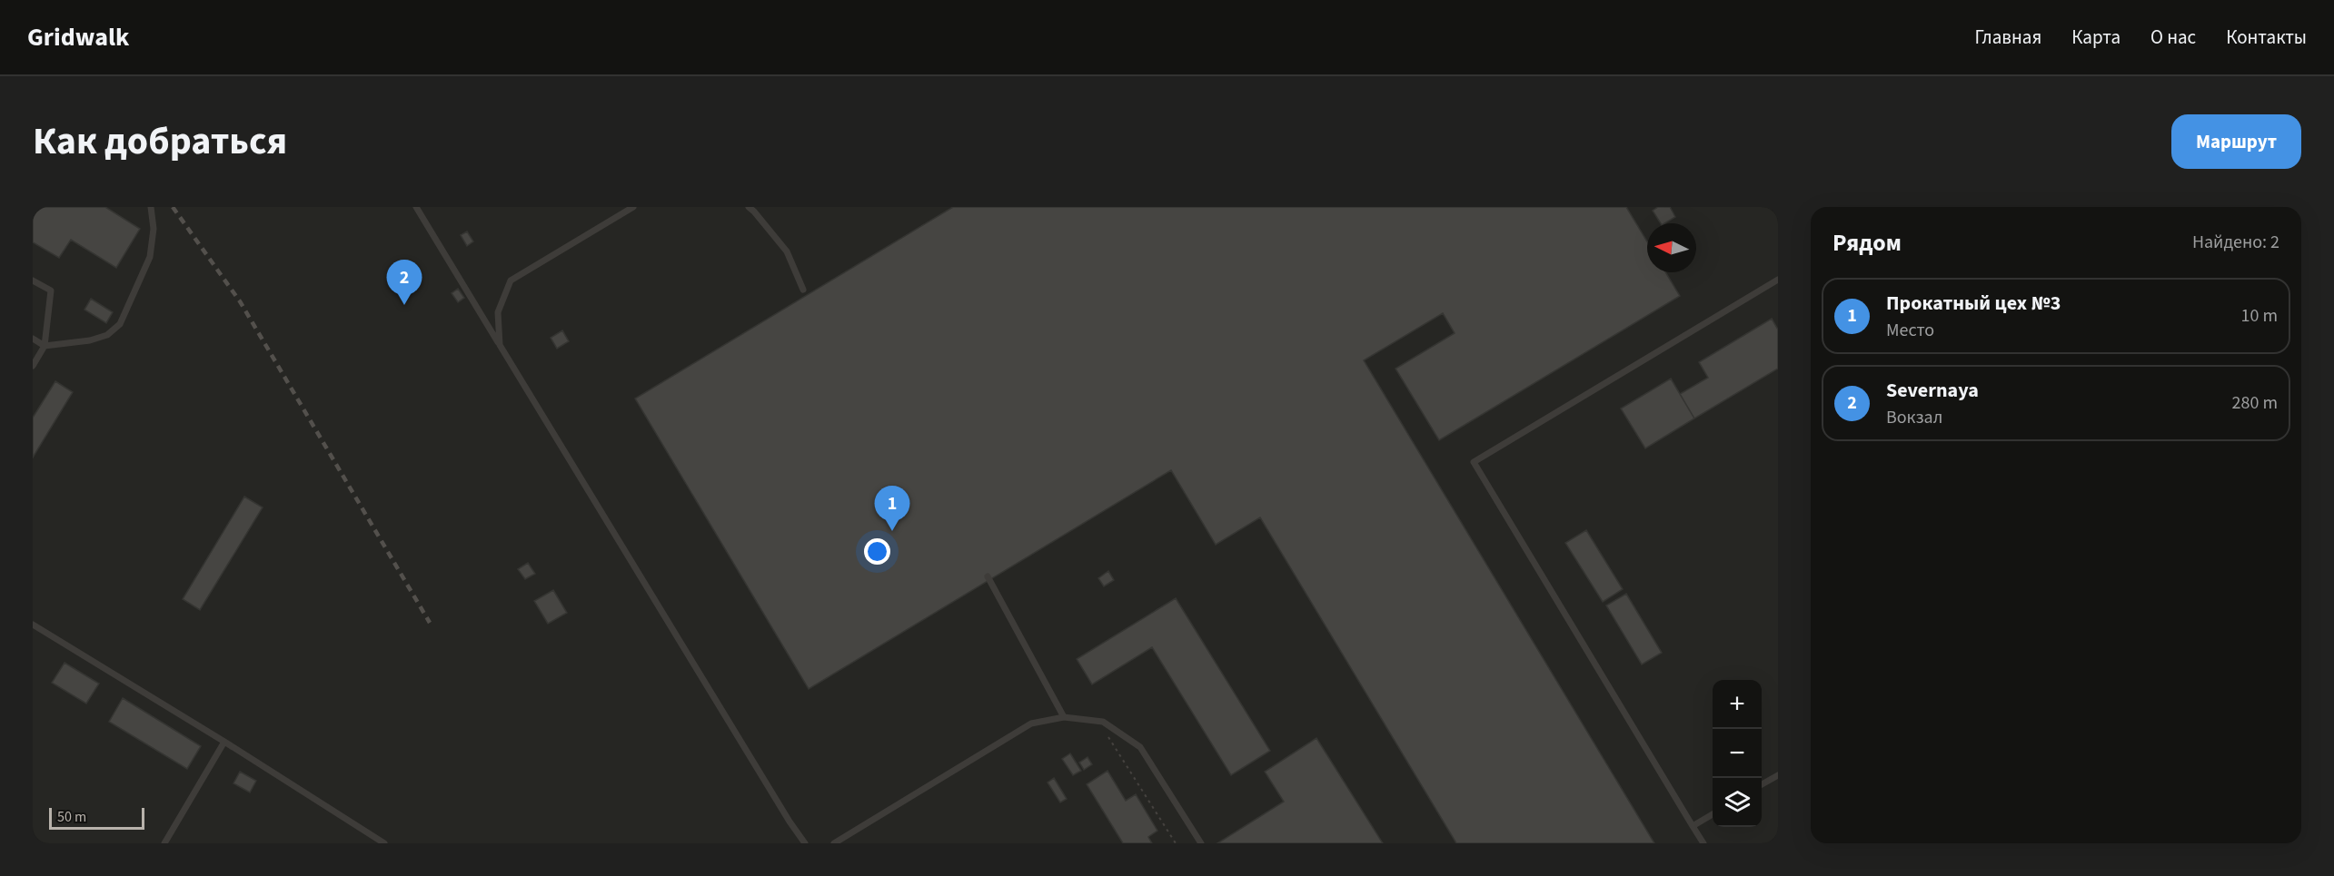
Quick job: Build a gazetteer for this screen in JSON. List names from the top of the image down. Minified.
{"scale_bar":"50 m","north":"left","page":{"header":"Gridwalk","nav":["Главная","Карта","О нас","Контакты"],"title":"Как добраться","buttons":"Маршрут","heading":["Рядом","Найдено: 2"],"pins":["2","1"],"list":[{"mark":"1","name":"Прокатный цех №3","note":"Место","value":"10 m"},{"mark":"2","name":"Severnaya","note":"Вокзал","value":"280 m"}],"map_buttons":["+","−"],"scale":"50 m"}}
